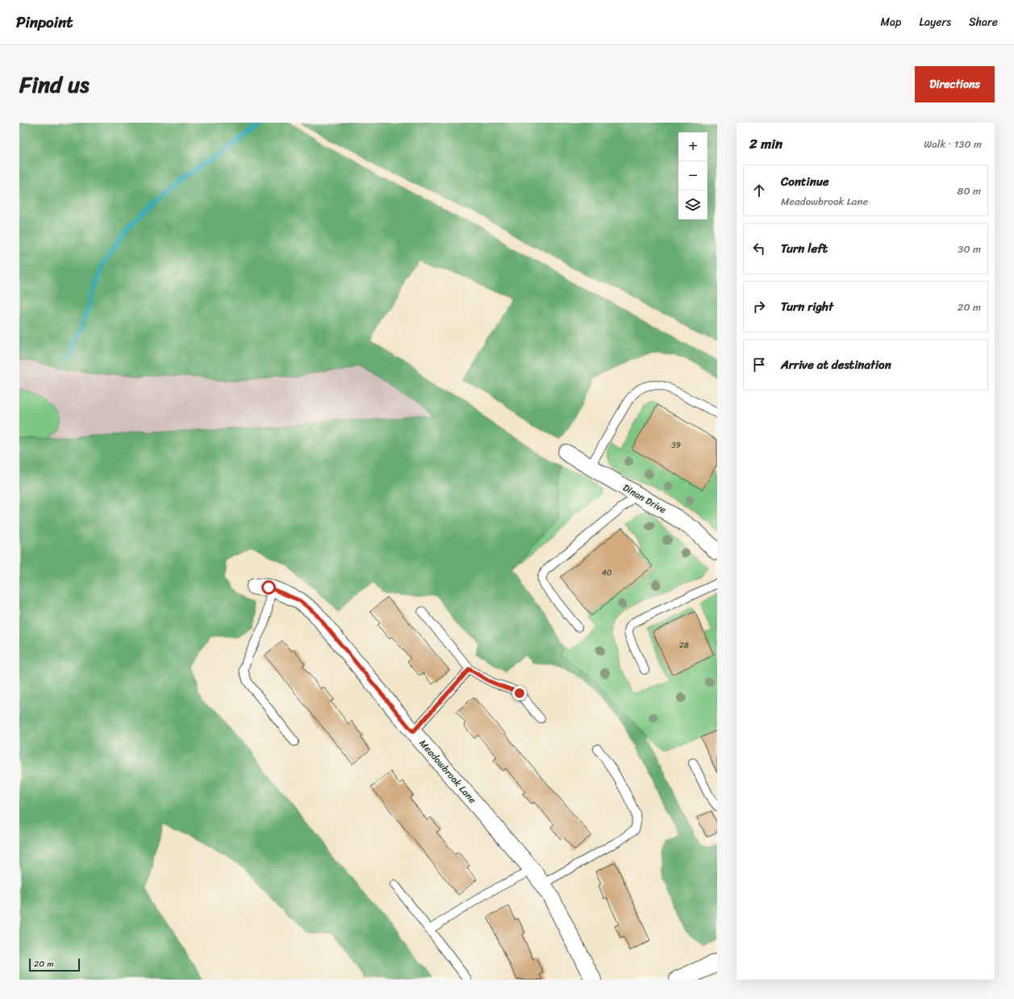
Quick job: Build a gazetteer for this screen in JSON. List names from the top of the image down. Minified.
{"streets":{"street":["Dinan Drive","Meadowbrook Lane"]},"house_numbers":["39","40","28"],"scale_bar":"20 m","page":{"header":"Pinpoint","nav":["Map","Layers","Share"],"title":"Find us","buttons":"Directions","heading":["2 min","Walk · 130 m"],"map_buttons":["+","−"],"list":[["Continue","Meadowbrook Lane","80 m"],["Turn left","30 m"],["Turn right","20 m"],"Arrive at destination"],"scale":"20 m"}}
